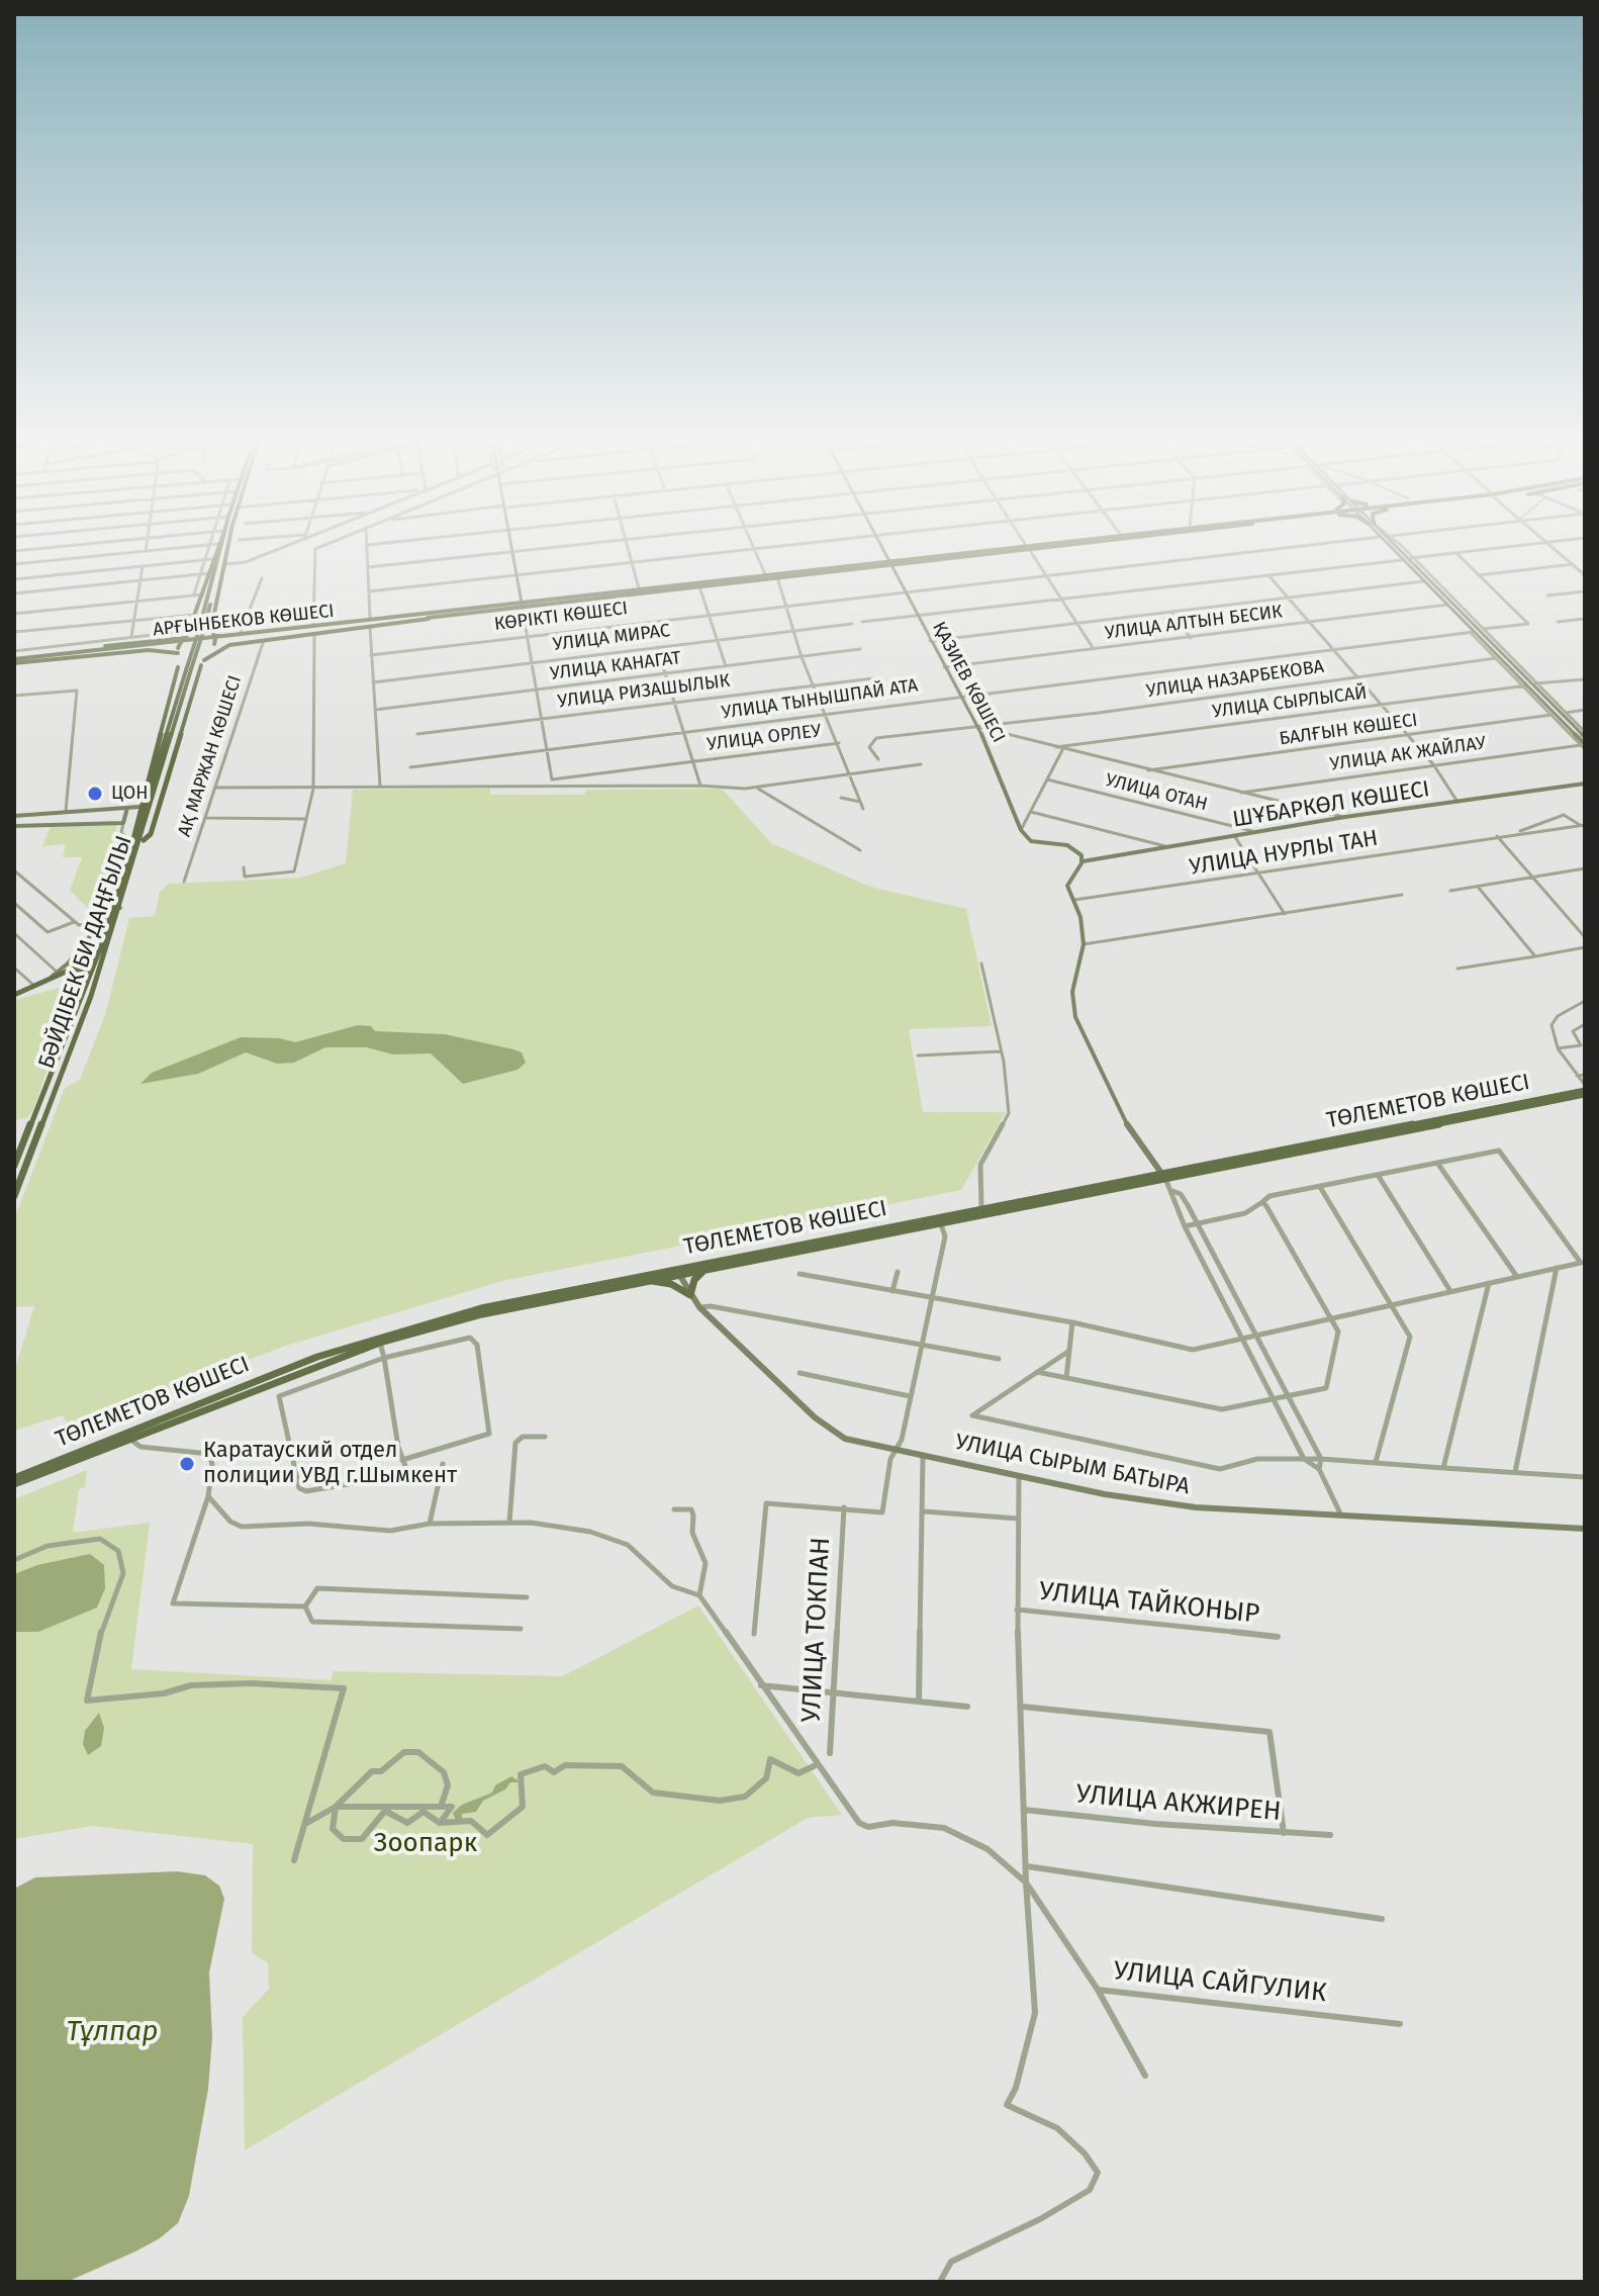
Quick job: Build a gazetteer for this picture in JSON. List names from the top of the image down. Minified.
{"streets":{"main road":["АРҒЫНБЕКОВ КӨШЕСІ","БӘЙДІБЕК БИ ДАҢҒЫЛЫ","ТӨЛЕМЕТОВ КӨШЕСІ"],"street":["КӨРІКТІ КӨШЕСІ","УЛИЦА АЛТЫН БЕСИК","УЛИЦА МИРАС","УЛИЦА КАНАГАТ","УЛИЦА НАЗАРБЕКОВА","ҚАЗИЕВ КӨШЕСІ","УЛИЦА РИЗАШЫЛЫК","УЛИЦА ТЫНЫШПАЙ АТА","УЛИЦА СЫРЛЫСАЙ","БАЛҒЫН КӨШЕСІ","УЛИЦА ОРЛЕУ","УЛИЦА АК ЖАЙЛАУ","АҚ МАРЖАН КӨШЕСІ","УЛИЦА ОТАН","ШҰБАРКӨЛ КӨШЕСІ","УЛИЦА НУРЛЫ ТАН","УЛИЦА СЫРЫМ БАТЫРА","УЛИЦА ТАЙКОНЫР","УЛИЦА ТОКПАН","УЛИЦА АКЖИРЕН","УЛИЦА САЙГУЛИК"]},"crossings":[["КӨРІКТІ КӨШЕСІ","ҚАЗИЕВ КӨШЕСІ"],["АРҒЫНБЕКОВ КӨШЕСІ","ҚАЗИЕВ КӨШЕСІ"],["УЛИЦА АЛТЫН БЕСИК","ҚАЗИЕВ КӨШЕСІ"],["УЛИЦА НАЗАРБЕКОВА","ҚАЗИЕВ КӨШЕСІ"],["ҚАЗИЕВ КӨШЕСІ","УЛИЦА ТЫНЫШПАЙ АТА"],["УЛИЦА ОТАН","ШҰБАРКӨЛ КӨШЕСІ"],["ТӨЛЕМЕТОВ КӨШЕСІ","УЛИЦА СЫРЫМ БАТЫРА"]],"water":["Тұлпар"],"parks":["Зоопарк"],"places":["ЦОН","Каратауский отдел полиции УВД г.Шымкент"]}
